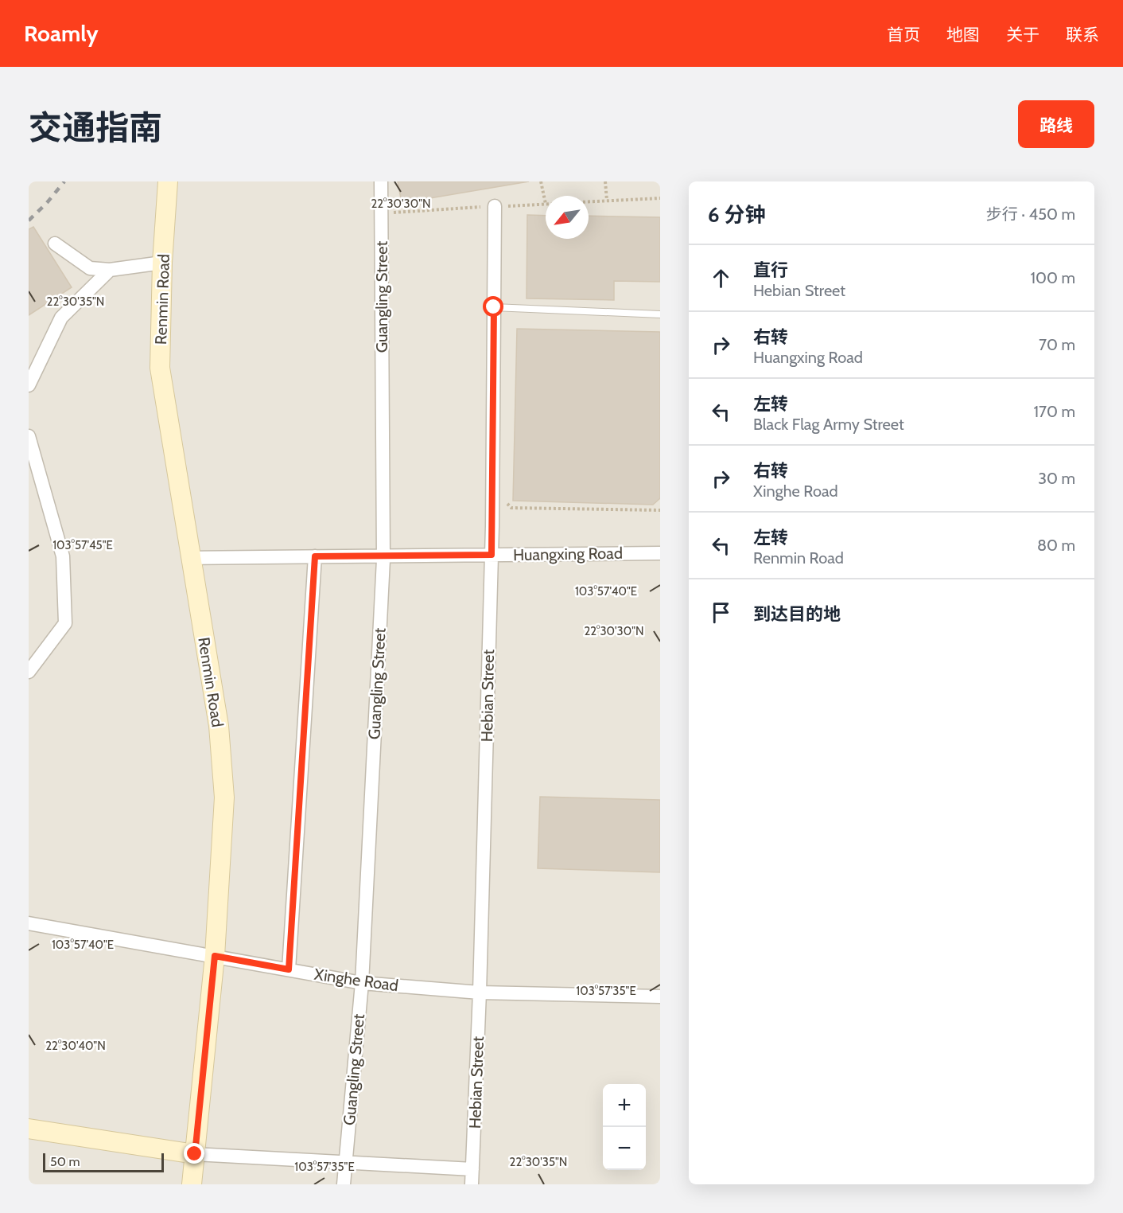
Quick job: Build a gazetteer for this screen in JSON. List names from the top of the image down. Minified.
{"streets":{"street":["Guangling Street","Renmin Road","Huangxing Road","Hebian Street","Xinghe Road"]},"crossings":[["Guangling Street","Huangxing Road"],["Guangling Street","Xinghe Road"],["Renmin Road","Huangxing Road"],["Renmin Road","Xinghe Road"],["Huangxing Road","Hebian Street"],["Hebian Street","Xinghe Road"]],"scale_bar":"50 m","north":"bottom left","page":{"header":"Roamly","nav":["首页","地图","关于","联系"],"title":"交通指南","buttons":"路线","heading":["6 分钟","步行 · 450 m"],"list":[["直行","Hebian Street","100 m"],["右转","Huangxing Road","70 m"],["左转","Black Flag Army Street","170 m"],["右转","Xinghe Road","30 m"],["左转","Renmin Road","80 m"],"到达目的地"],"map_buttons":["+","−"],"scale":"50 m"},"coordinates":["22°30'30\"N","22°30'35\"N","103°57'45\"E","103°57'40\"E","103°57'35\"E","22°30'40\"N"]}
